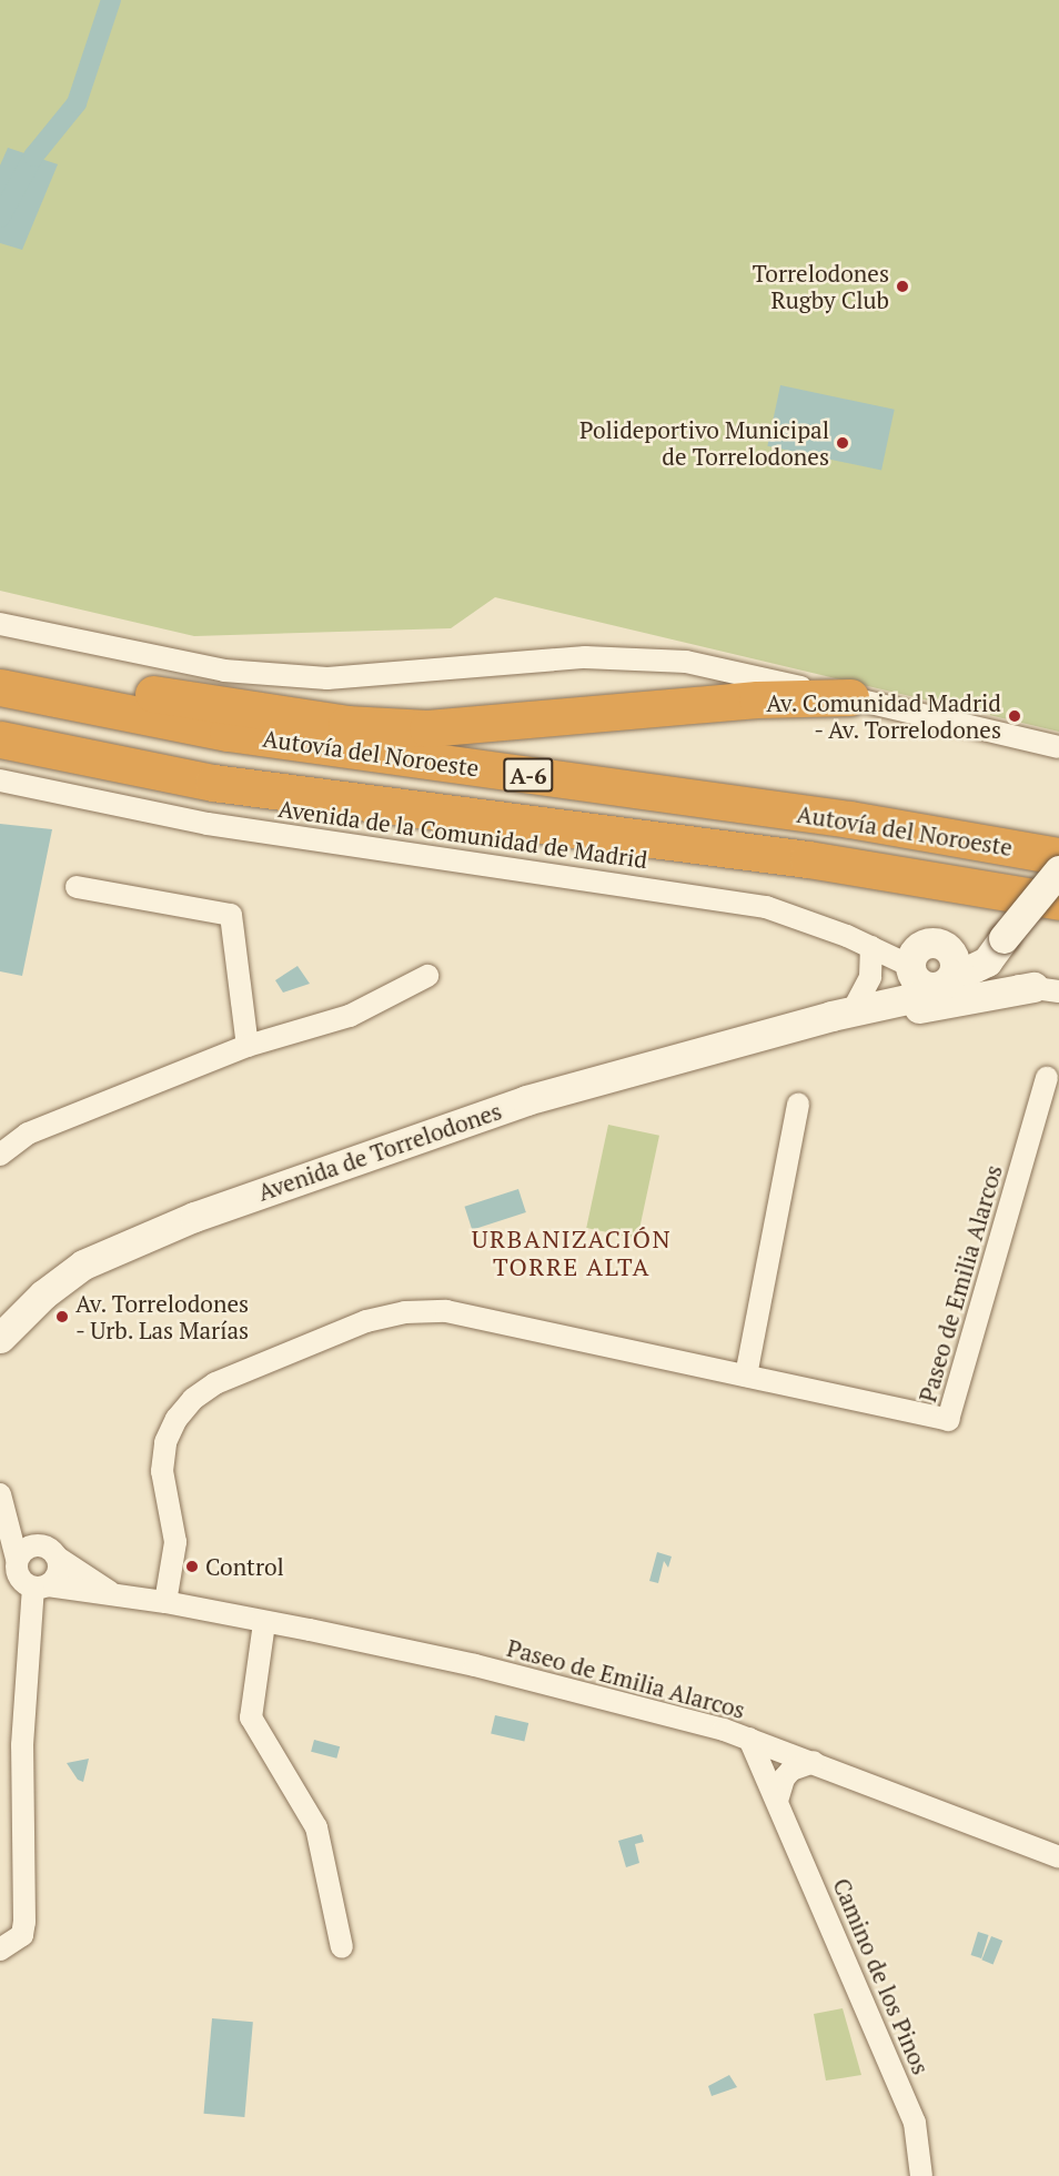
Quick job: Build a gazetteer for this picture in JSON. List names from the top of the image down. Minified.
{"streets":{"highway":["Autovía del Noroeste","A-6"],"main road":["Avenida de Torrelodones"],"street":["Avenida de la Comunidad de Madrid","Paseo de Emilia Alarcos","Camino de los Pinos"]},"crossings":[["Avenida de la Comunidad de Madrid","Avenida de Torrelodones"],["Paseo de Emilia Alarcos","Camino de los Pinos"]],"districts":["URBANIZACIÓN TORRE ALTA"],"places":["Torrelodones Rugby Club","Polideportivo Municipal de Torrelodones","Av. Comunidad Madrid - Av. Torrelodones","Av. Torrelodones - Urb. Las Marías","Control"]}
